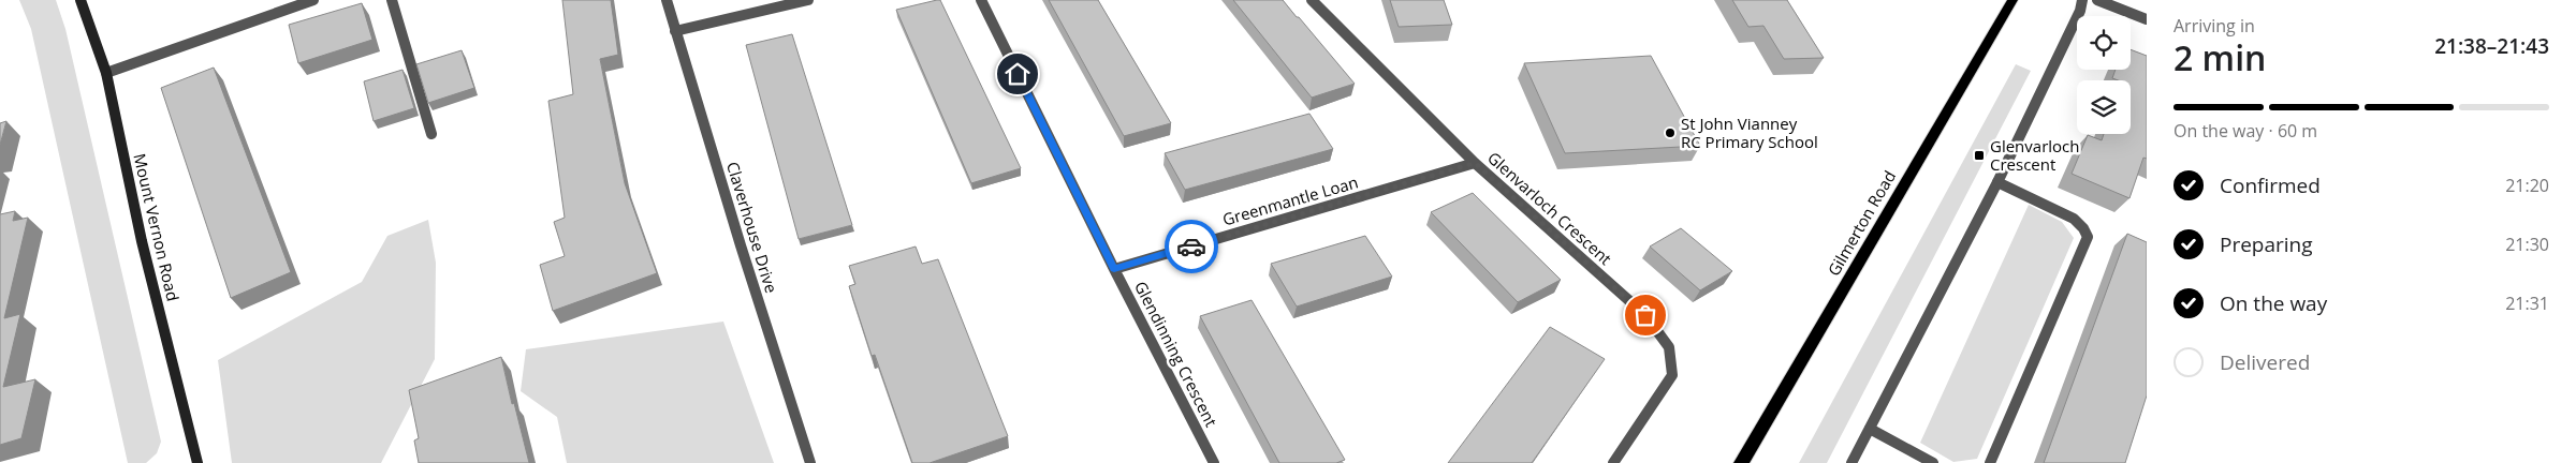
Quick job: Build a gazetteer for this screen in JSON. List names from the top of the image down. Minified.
{"streets":{"main road":["Gilmerton Road"],"street":["Greenmantle Loan","Glenvarloch Crescent","Mount Vernon Road","Claverhouse Drive","Glendinning Crescent"]},"crossings":[["Greenmantle Loan","Glenvarloch Crescent"],["Greenmantle Loan","Glendinning Crescent"]],"places":{"other":["St John Vianney RC Primary School"],"transit":["Glenvarloch Crescent"]},"page":{"heading":["2 min","Arriving in","21:38–21:43"],"bar":"On the way · 60 m","list":[["Confirmed","21:20"],["Preparing","21:30"],["On the way","21:31"],"Delivered"]}}
